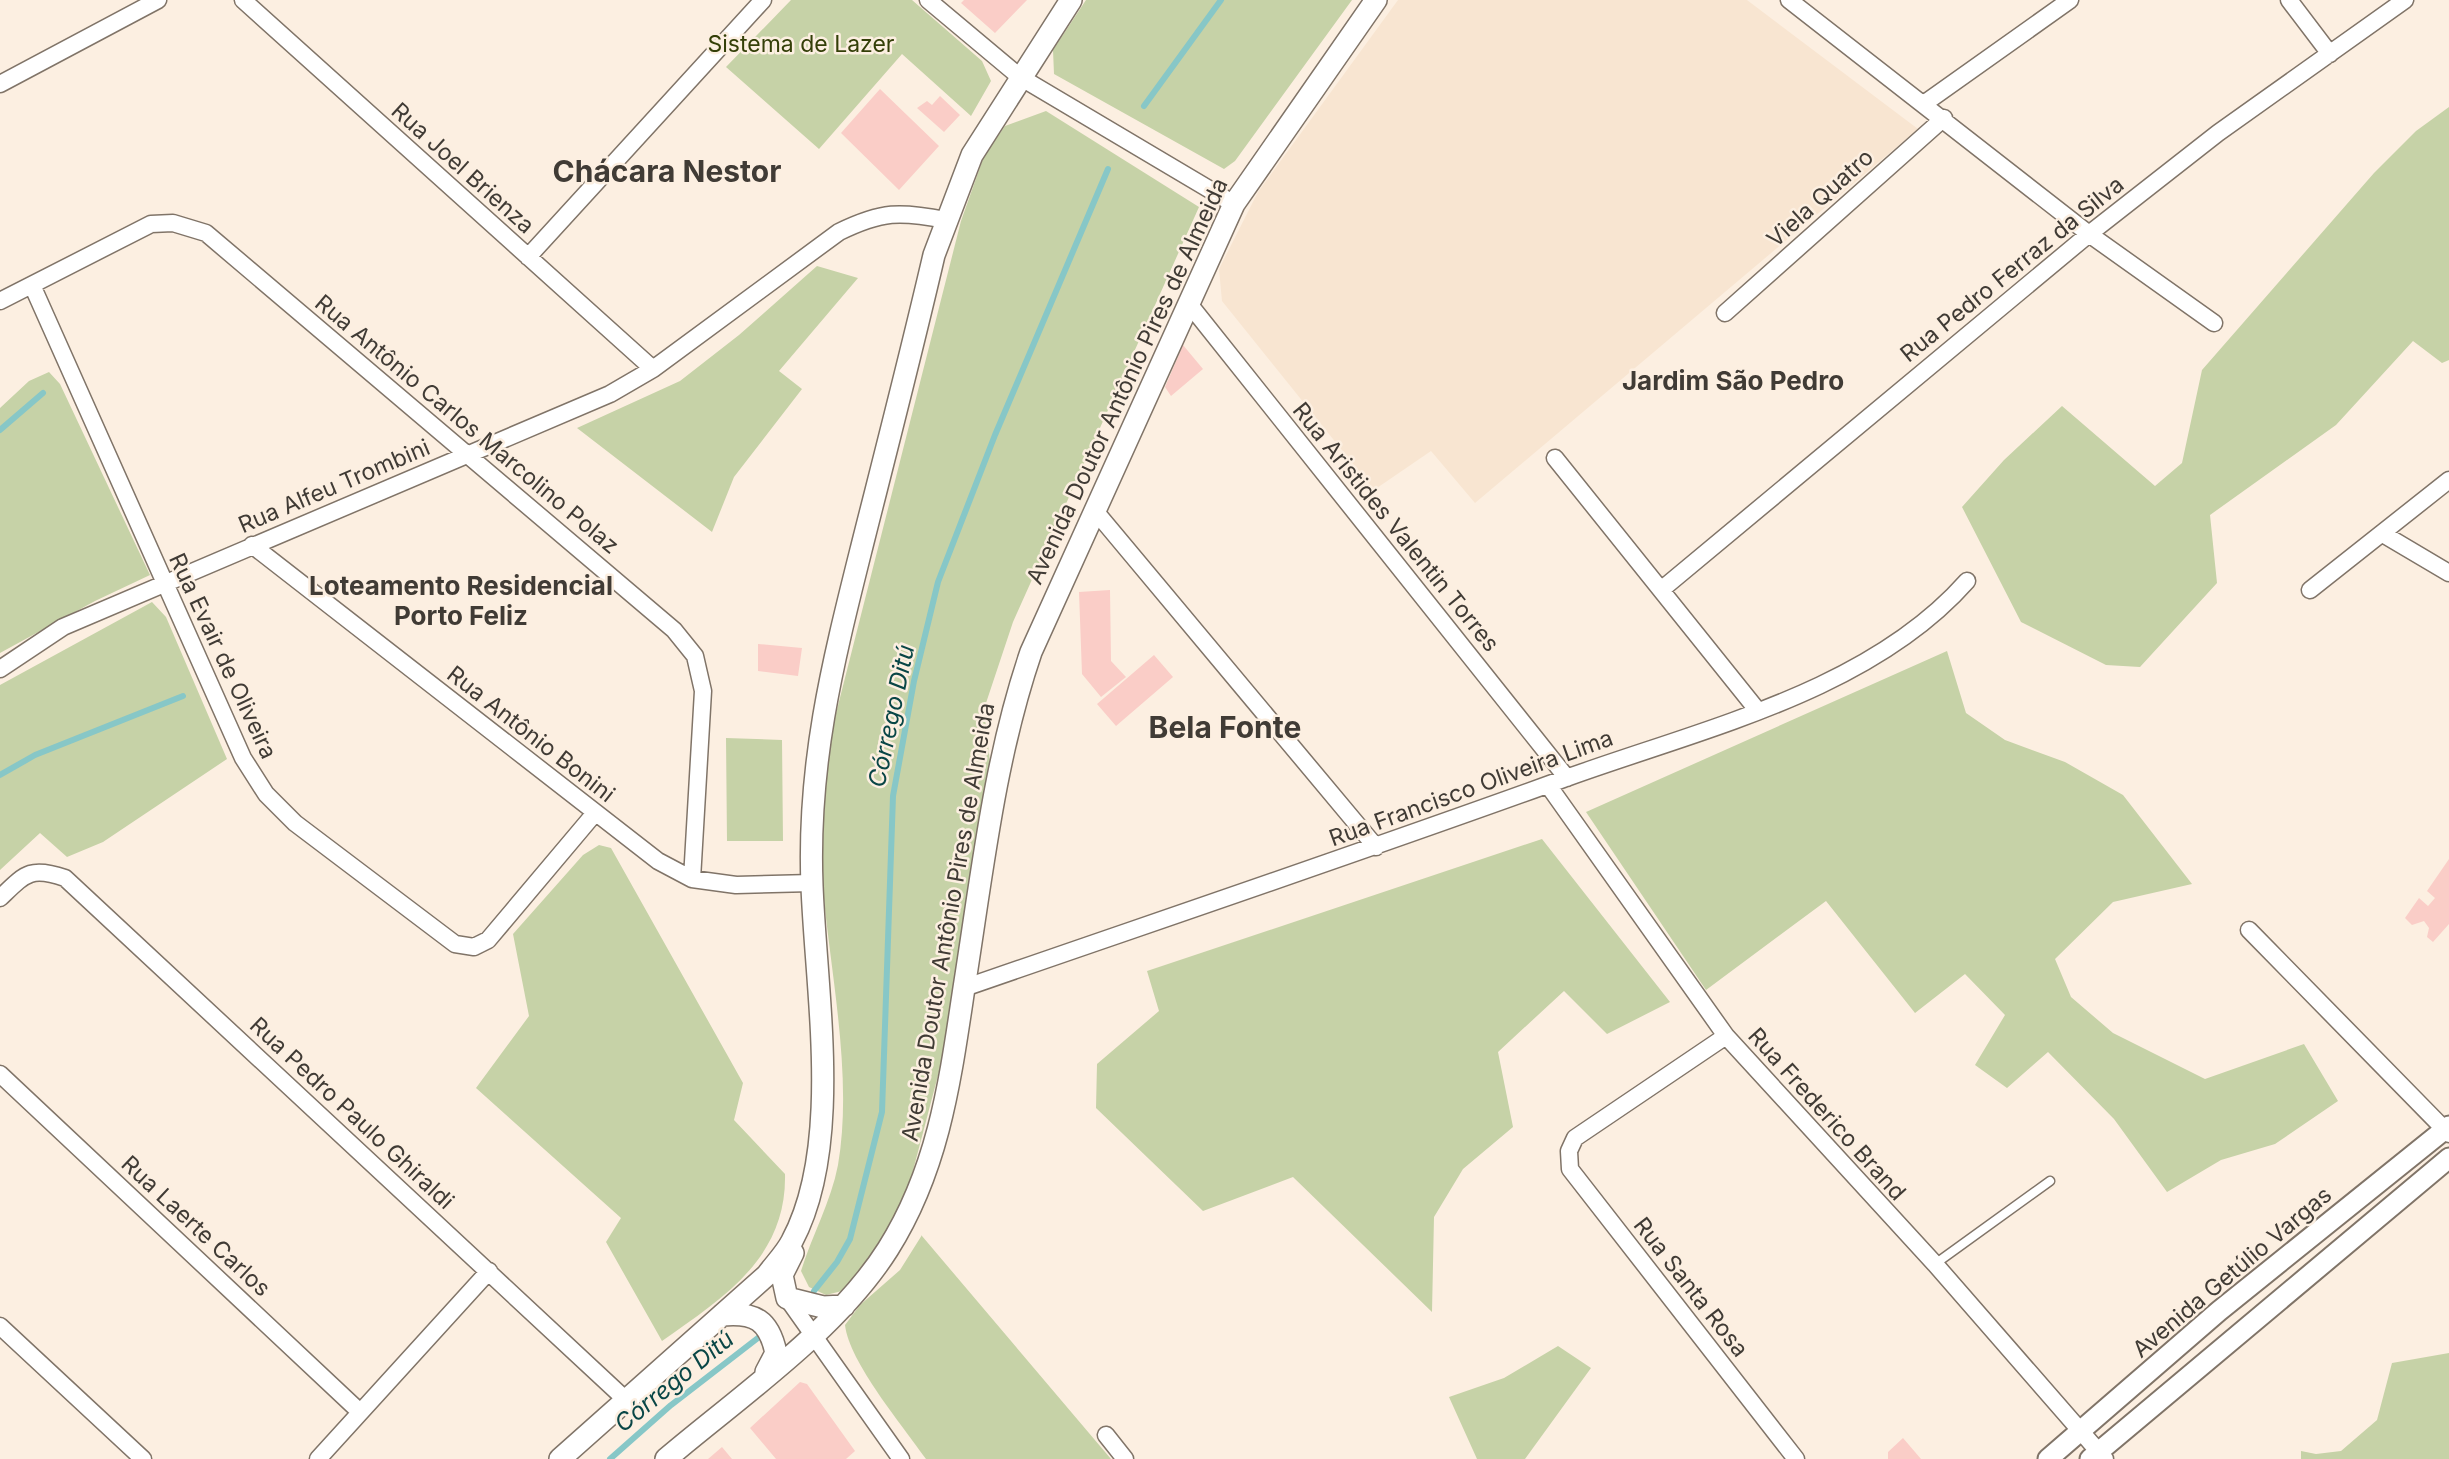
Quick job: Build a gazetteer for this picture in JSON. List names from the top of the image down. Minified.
{"streets":{"main road":["Avenida Doutor Antônio Pires de Almeida"],"street":["Rua Joel Brienza","Viela Quatro","Rua Pedro Ferraz da Silva","Rua Antônio Carlos Marcolino Polaz","Rua Alfeu Trombini","Rua Aristides Valentin Torres","Rua Evair de Oliveira","Rua Antônio Bonini","Rua Francisco Oliveira Lima","Rua Pedro Paulo Ghiraldi","Rua Frederico Brand","Rua Laerte Carlos","Avenida Getúlio Vargas","Rua Santa Rosa"]},"crossings":[["Rua Joel Brienza","Rua Alfeu Trombini"],["Avenida Doutor Antônio Pires de Almeida","Rua Aristides Valentin Torres"],["Avenida Doutor Antônio Pires de Almeida","Rua Francisco Oliveira Lima"],["Rua Antônio Carlos Marcolino Polaz","Rua Alfeu Trombini"],["Rua Antônio Carlos Marcolino Polaz","Rua Evair de Oliveira"],["Rua Antônio Carlos Marcolino Polaz","Rua Antônio Bonini"],["Rua Alfeu Trombini","Rua Evair de Oliveira"],["Rua Alfeu Trombini","Rua Antônio Bonini"],["Rua Aristides Valentin Torres","Rua Francisco Oliveira Lima"],["Rua Evair de Oliveira","Rua Antônio Bonini"],["Rua Francisco Oliveira Lima","Rua Frederico Brand"],["Rua Frederico Brand","Avenida Getúlio Vargas"],["Rua Frederico Brand","Rua Santa Rosa"]],"districts":["Chácara Nestor","Jardim São Pedro","Loteamento Residencial Porto Feliz","Bela Fonte"],"water":["Córrego Ditú"],"parks":["Sistema de Lazer"]}
